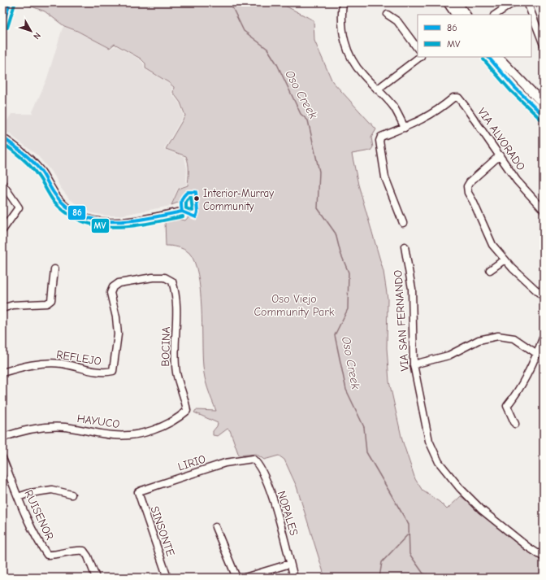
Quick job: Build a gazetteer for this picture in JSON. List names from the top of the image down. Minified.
{"streets":{"street":["VIA ALVORADO","VIA SAN FERNANDO","BOCINA","REFLEJO","HAYUCO","LIRIO","NOPALES","RUISENOR","SINSONTE"]},"crossings":[["BOCINA","REFLEJO"],["BOCINA","HAYUCO"],["LIRIO","NOPALES"],["LIRIO","SINSONTE"]],"water":["Oso Creek"],"parks":["Oso Viejo Community Park"],"places":["Interior-Murray Community"],"lines":["transit line 86","transit line MV"],"legend":["86","MV"],"north":"bottom right"}
